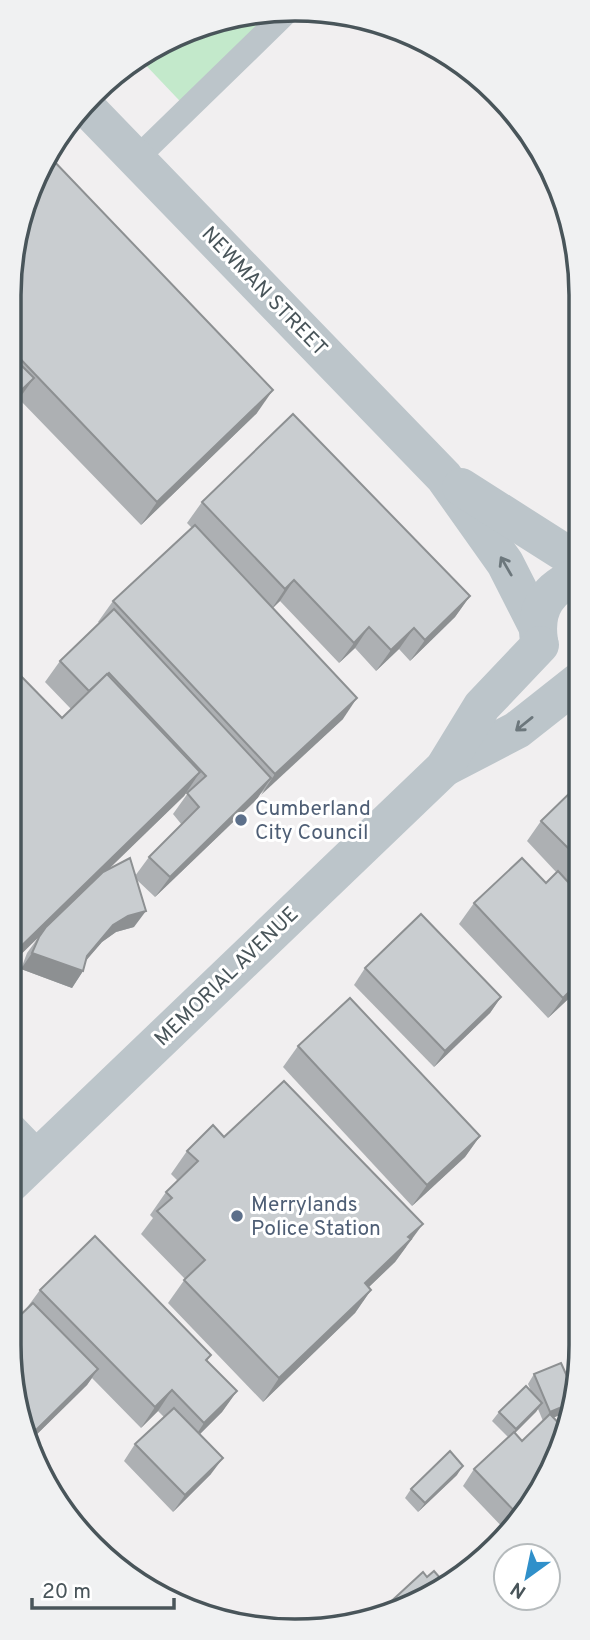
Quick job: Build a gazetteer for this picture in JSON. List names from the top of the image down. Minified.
{"streets":{"street":["NEWMAN STREET","MEMORIAL AVENUE"]},"crossings":[["NEWMAN STREET","MEMORIAL AVENUE"]],"places":["Cumberland City Council","Merrylands Police Station"],"scale_bar":"20 m","north":"bottom left"}
